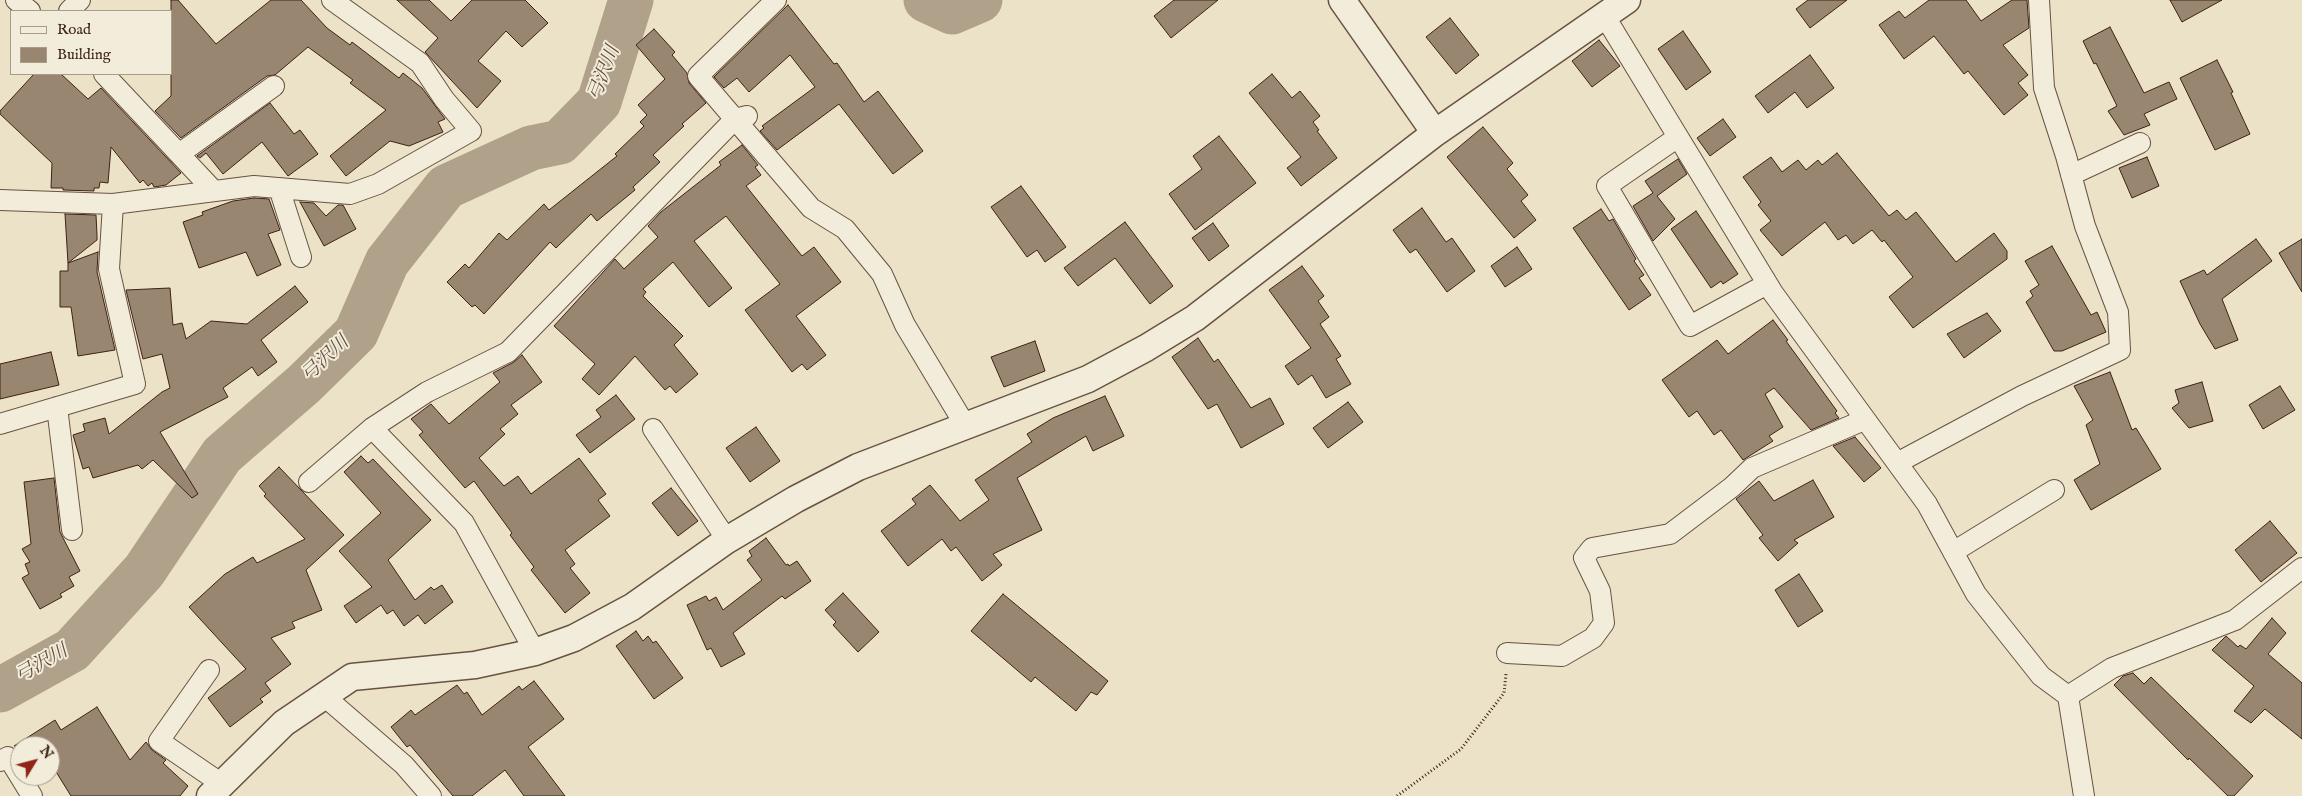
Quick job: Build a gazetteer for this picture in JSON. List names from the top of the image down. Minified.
{"water":["弓沢川"],"legend":["Road","Building"],"north":"top right"}
